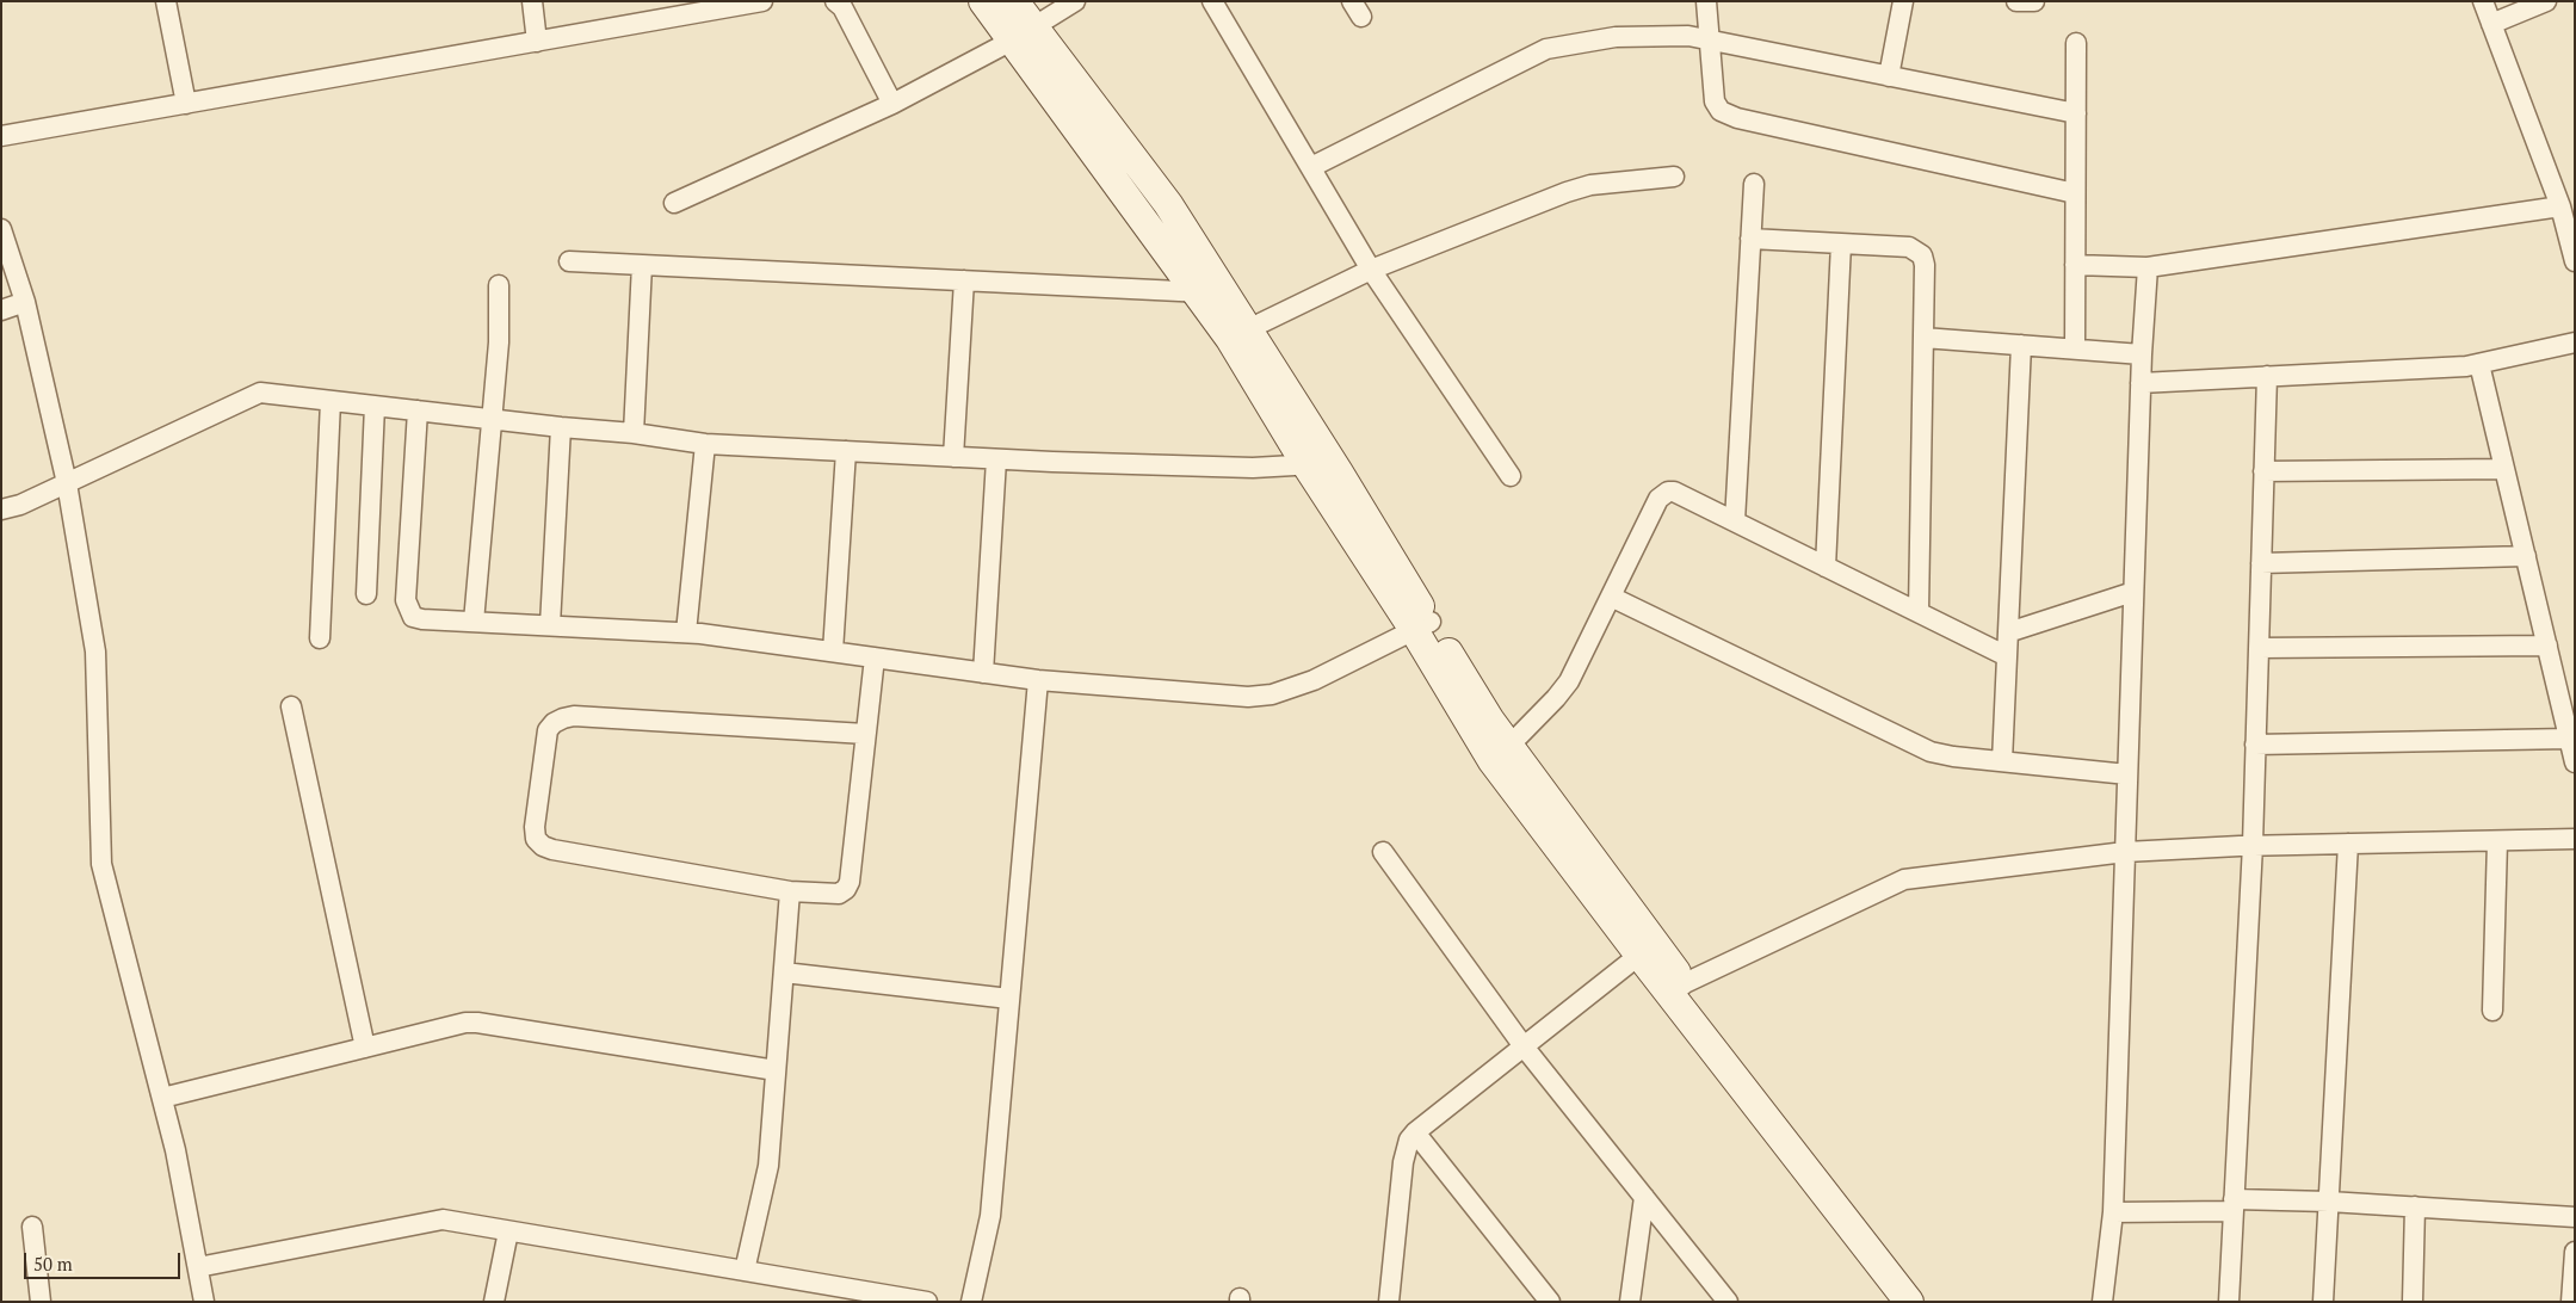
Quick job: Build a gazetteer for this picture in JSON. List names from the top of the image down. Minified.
{"scale_bar":"50 m"}
